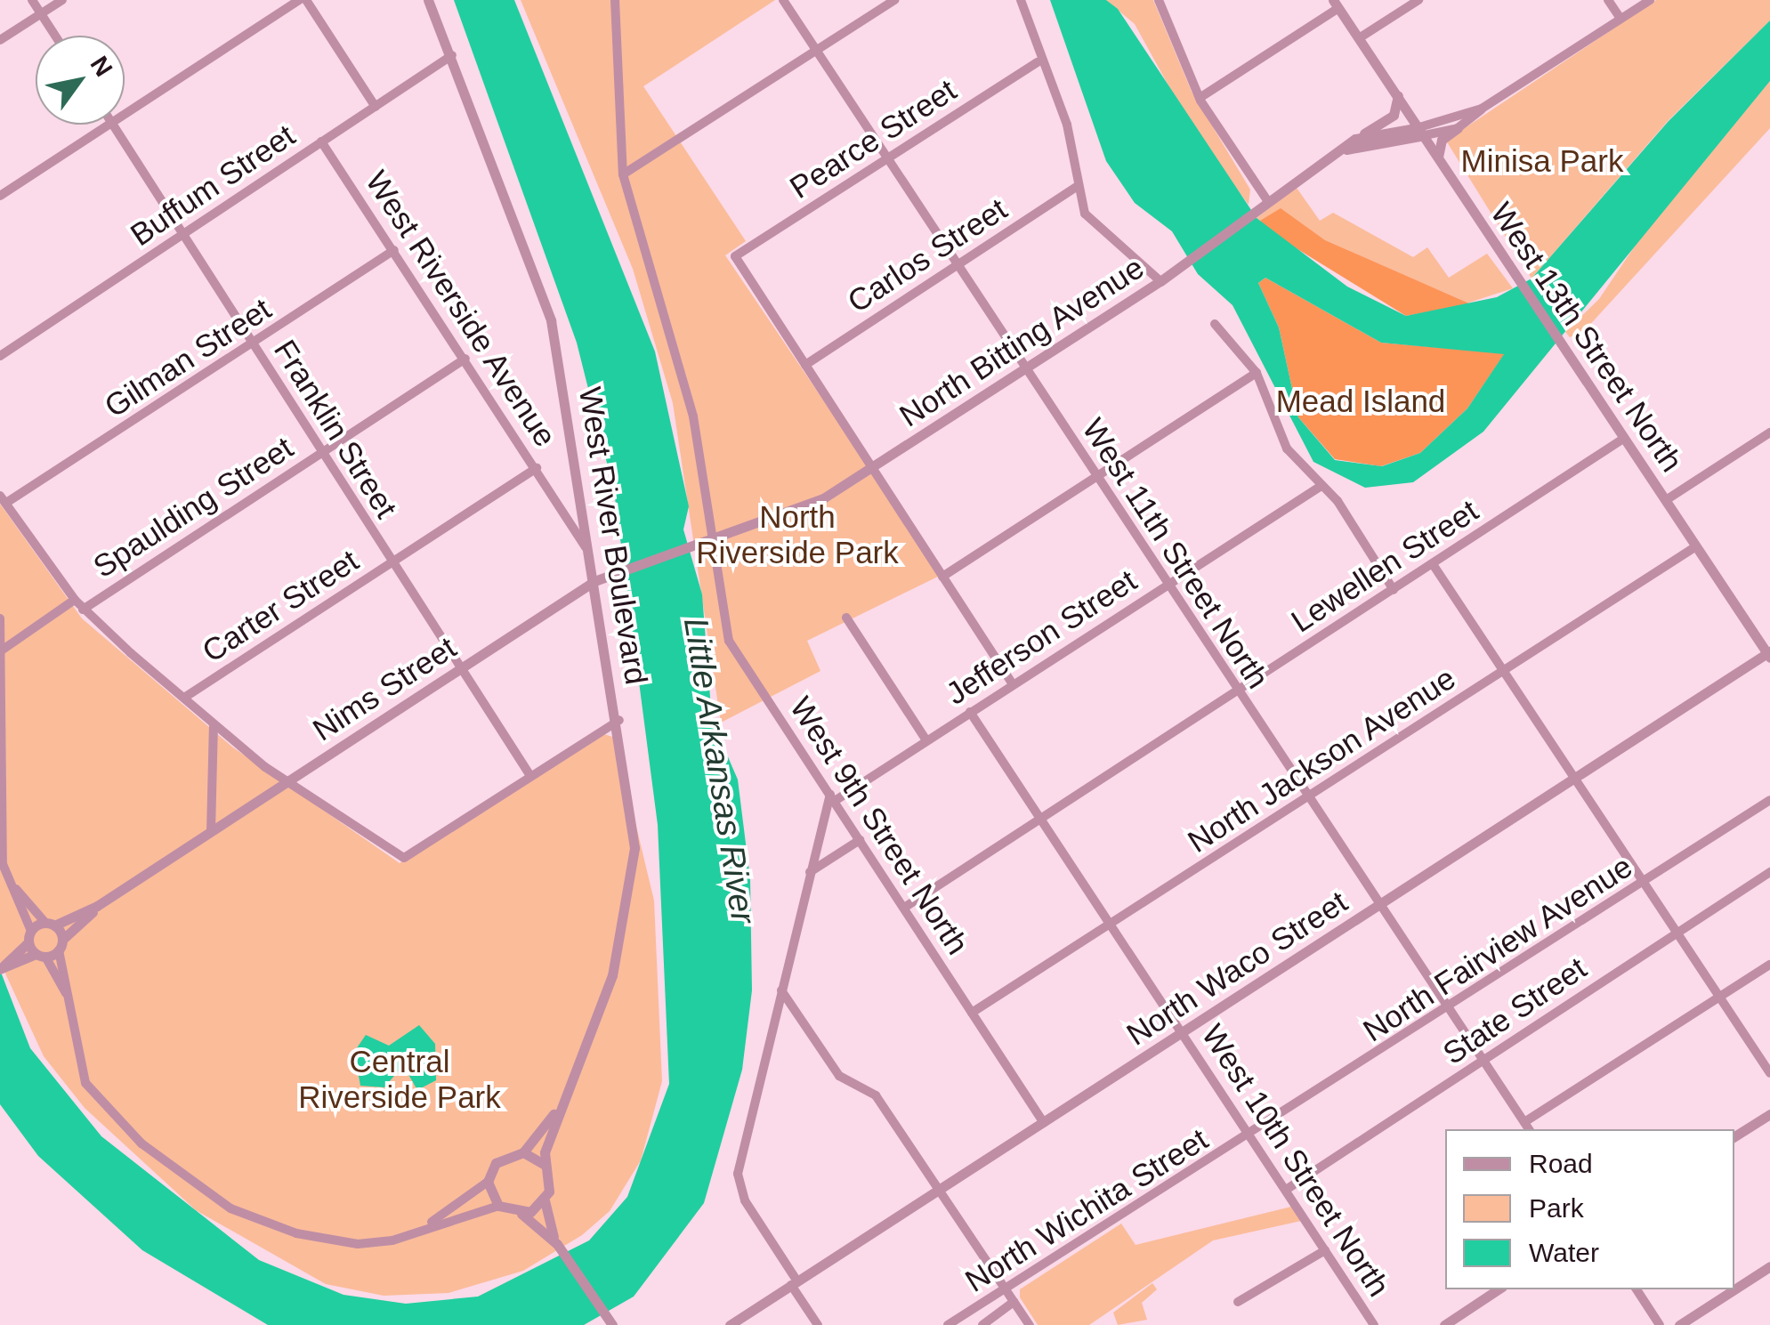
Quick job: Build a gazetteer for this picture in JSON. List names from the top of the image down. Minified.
{"streets":{"street":["Pearce Street","Buffum Street","Carlos Street","West Riverside Avenue","West 13th Street North","North Bitting Avenue","Gilman Street","Franklin Street","Spaulding Street","West River Boulevard","West 11th Street North","Lewellen Street","Carter Street","Jefferson Street","Nims Street","North Jackson Avenue","West 9th Street North","North Fairview Avenue","North Waco Street","State Street","West 10th Street North","North Wichita Street"]},"crossings":[["Pearce Street","Carlos Street"],["Pearce Street","West 11th Street North"],["Buffum Street","West Riverside Avenue"],["Buffum Street","Franklin Street"],["Buffum Street","West River Boulevard"],["Carlos Street","West 11th Street North"],["West Riverside Avenue","Gilman Street"],["West Riverside Avenue","Spaulding Street"],["West Riverside Avenue","West River Boulevard"],["West Riverside Avenue","Carter Street"],["West 13th Street North","North Bitting Avenue"],["West 13th Street North","Lewellen Street"],["West 13th Street North","North Jackson Avenue"],["West 13th Street North","North Waco Street"],["North Bitting Avenue","West 11th Street North"],["North Bitting Avenue","Nims Street"],["North Bitting Avenue","West 9th Street North"],["Gilman Street","Franklin Street"],["Franklin Street","Spaulding Street"],["Franklin Street","Carter Street"],["Franklin Street","Nims Street"],["West River Boulevard","Nims Street"],["West 11th Street North","Lewellen Street"],["West 11th Street North","Jefferson Street"],["West 11th Street North","North Jackson Avenue"],["West 11th Street North","North Fairview Avenue"],["West 11th Street North","North Waco Street"],["West 11th Street North","State Street"],["Lewellen Street","West 9th Street North"],["Lewellen Street","West 10th Street North"],["Jefferson Street","West 9th Street North"],["Jefferson Street","West 10th Street North"],["Nims Street","West 9th Street North"],["North Jackson Avenue","West 9th Street North"],["North Jackson Avenue","West 10th Street North"],["West 9th Street North","North Waco Street"],["North Fairview Avenue","West 10th Street North"],["North Fairview Avenue","North Wichita Street"],["North Waco Street","West 10th Street North"],["State Street","West 10th Street North"],["West 10th Street North","North Wichita Street"]],"water":["Little Arkansas River"],"parks":["Minisa Park","Mead Island","North Riverside Park","Central Riverside Park"],"legend":["Road","Park","Water"],"north":"top right"}
